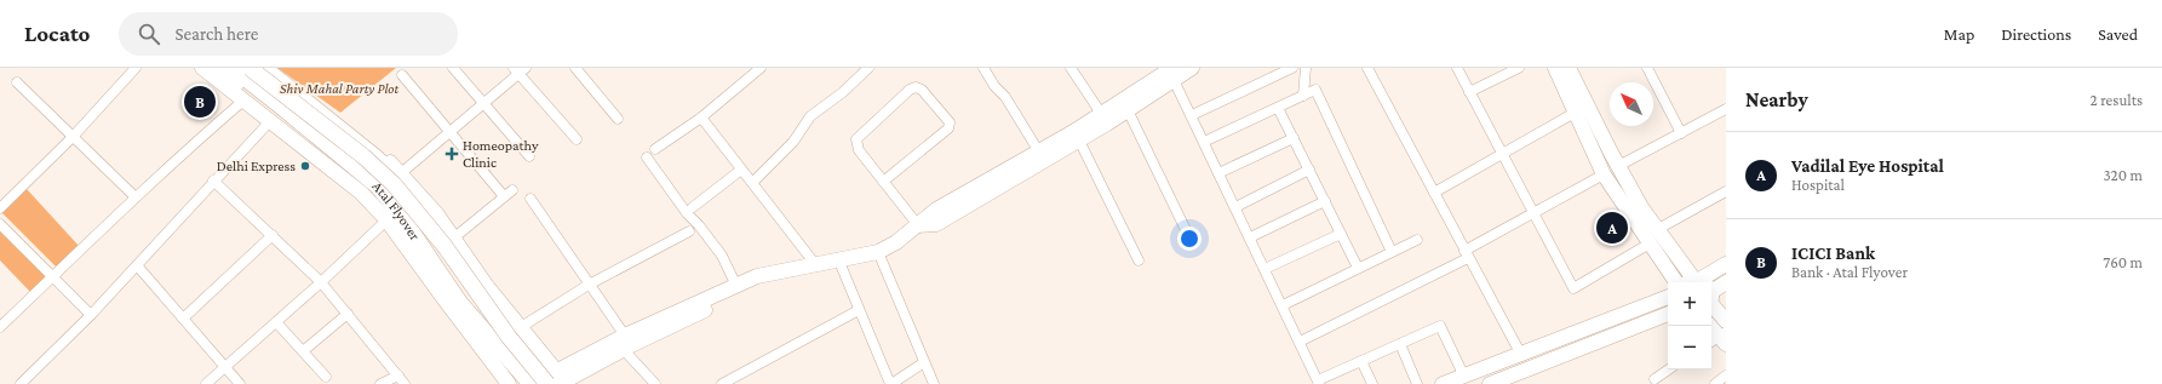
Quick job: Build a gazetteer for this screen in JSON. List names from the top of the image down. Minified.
{"streets":{"main road":["Atal Flyover"]},"parks":["Shiv Mahal Party Plot"],"places":{"health":["Homeopathy Clinic"],"other":["Delhi Express"]},"north":"top left","page":{"header":"Locato","search":"Search here","nav":["Map","Directions","Saved"],"heading":["Nearby","2 results"],"pins":["B","A"],"list":[{"mark":"A","name":"Vadilal Eye Hospital","note":"Hospital","value":"320 m"},{"mark":"B","name":"ICICI Bank","note":"Bank · Atal Flyover","value":"760 m"}],"map_buttons":["+","−"]}}
